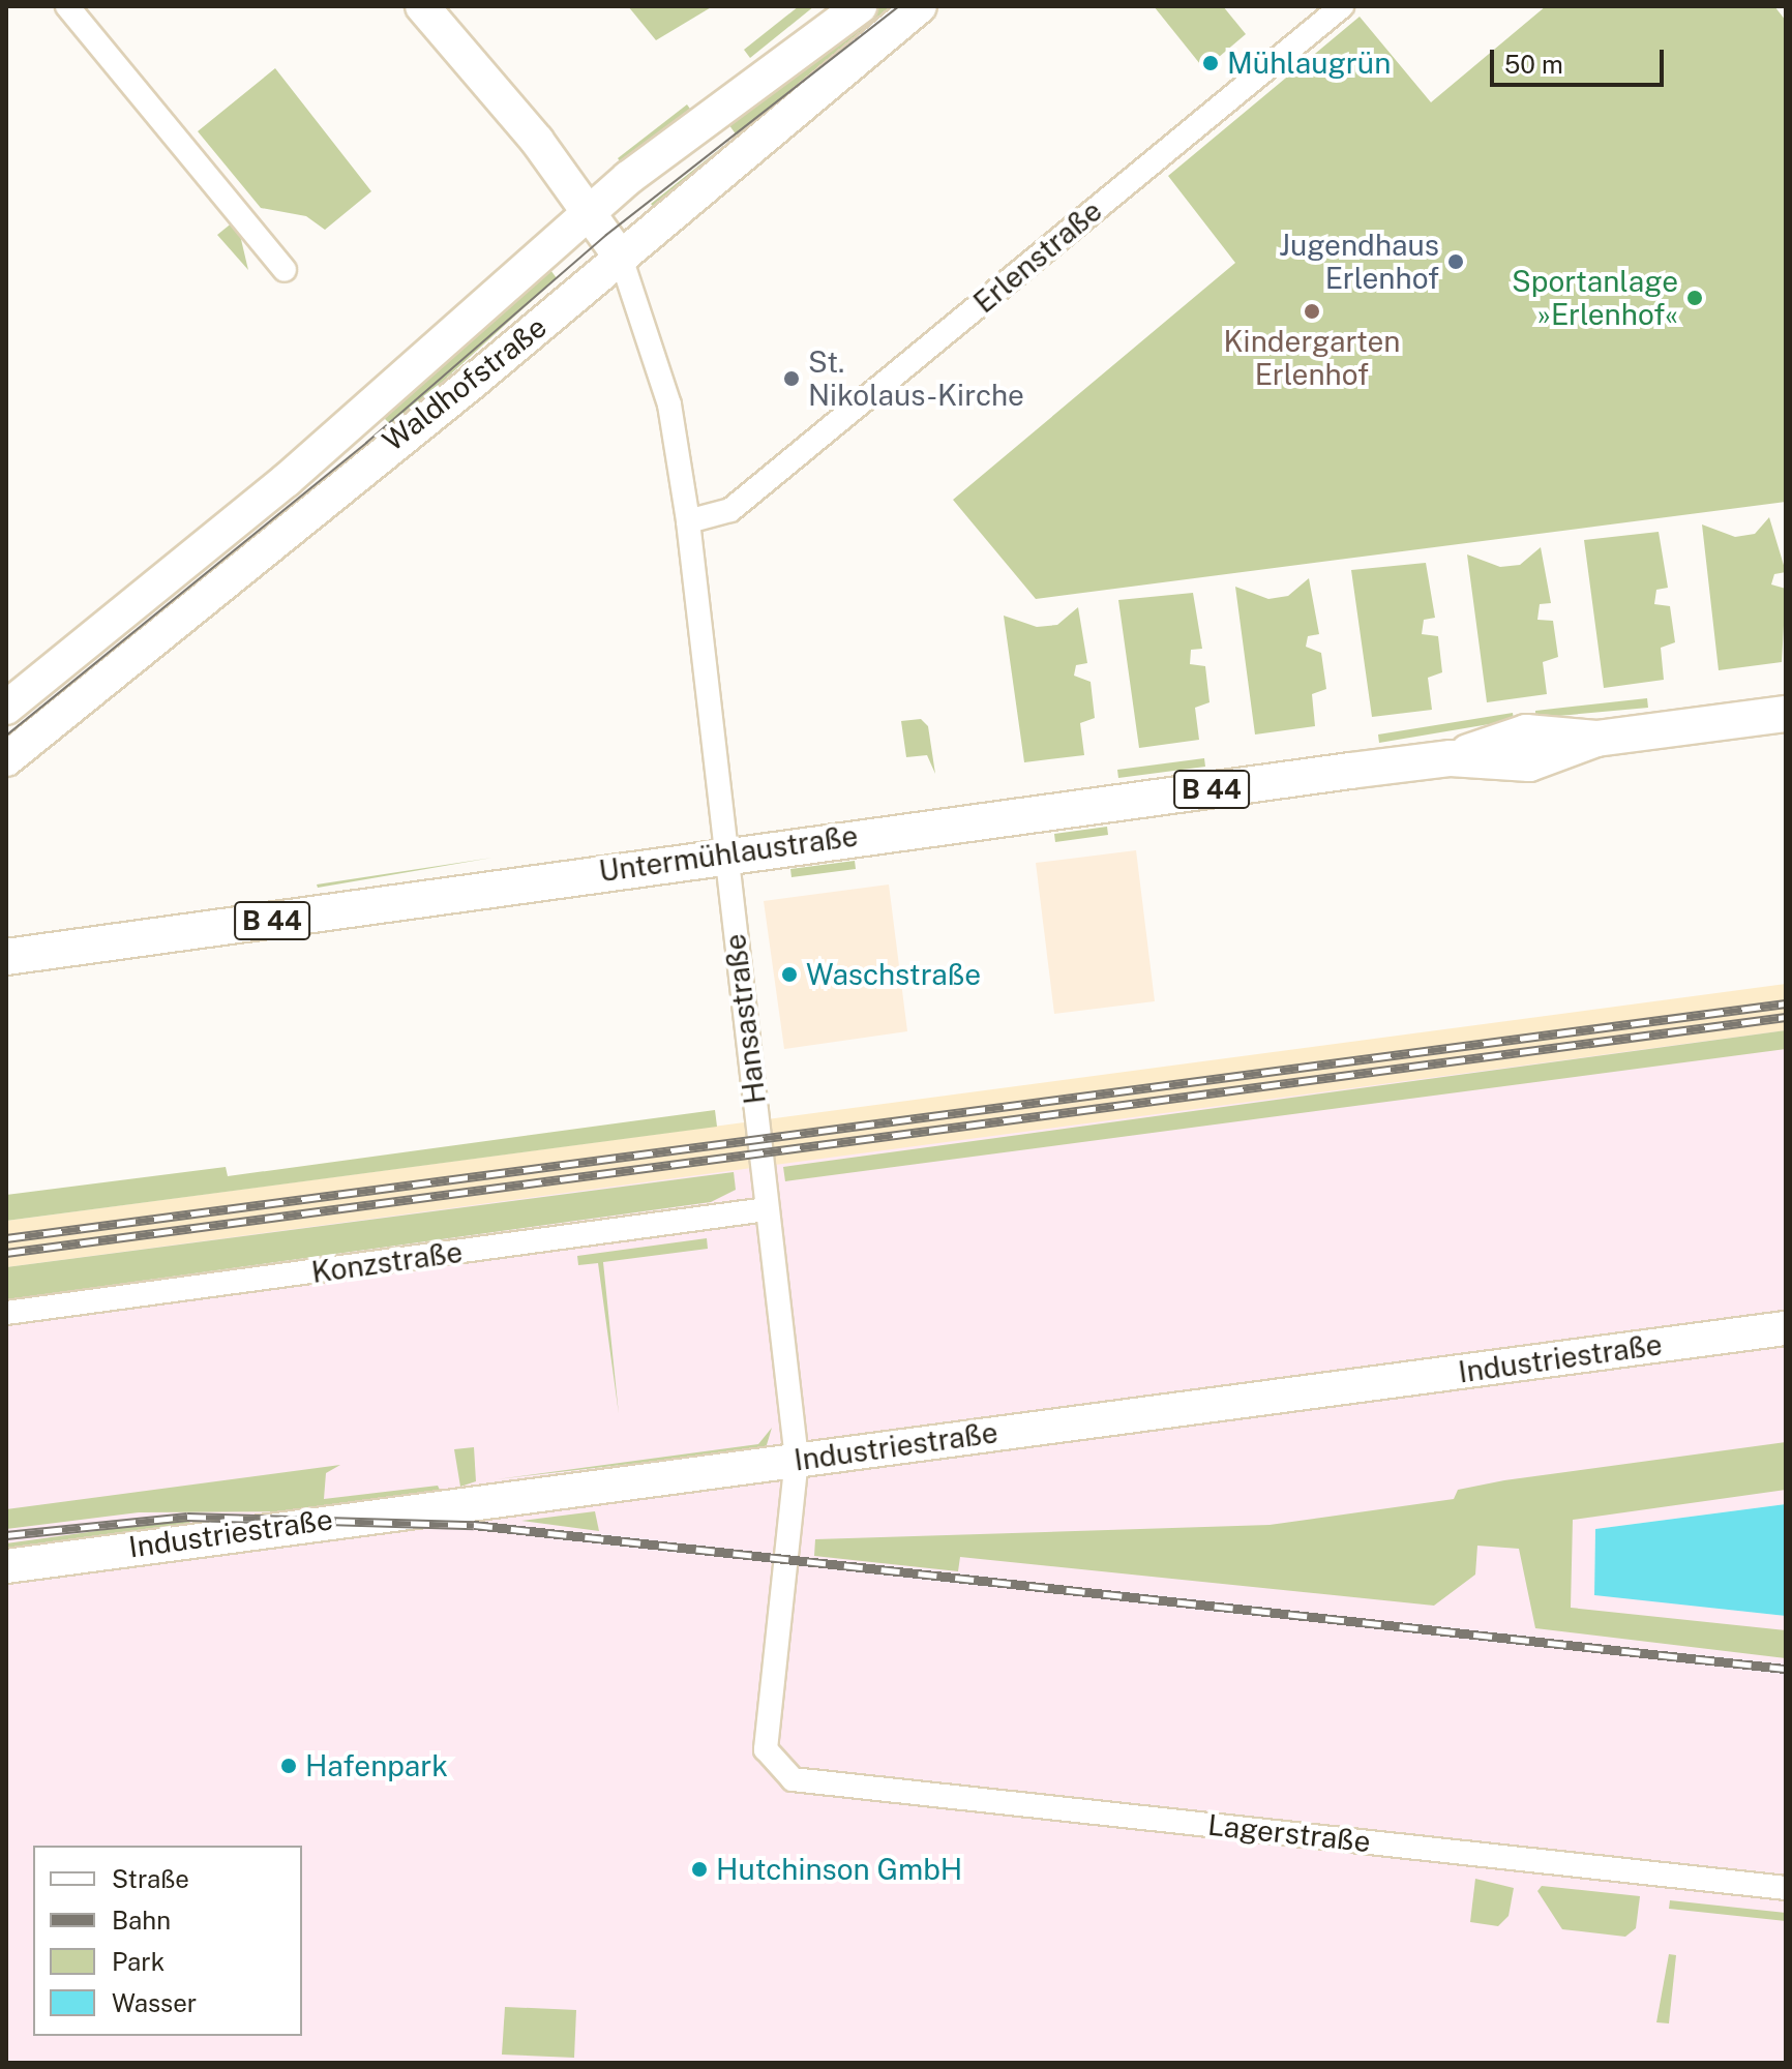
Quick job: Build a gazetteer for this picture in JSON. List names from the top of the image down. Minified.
{"streets":{"main road":["B 44","Untermühlaustraße"],"street":["Erlenstraße","Waldhofstraße","Hansastraße","Konzstraße","Industriestraße","Lagerstraße"]},"crossings":[["Erlenstraße","Hansastraße"],["Waldhofstraße","Hansastraße"],["Untermühlaustraße","Hansastraße"],["Hansastraße","Konzstraße"],["Hansastraße","Industriestraße"],["Hansastraße","Lagerstraße"]],"places":["Mühlaugrün","Jugendhaus Erlenhof","Sportanlage »Erlenhof«","Kindergarten Erlenhof","St. Nikolaus-Kirche","Waschstraße","Hafenpark","Hutchinson GmbH"],"legend":["Straße","Bahn","Park","Wasser"],"scale_bar":"50 m"}
